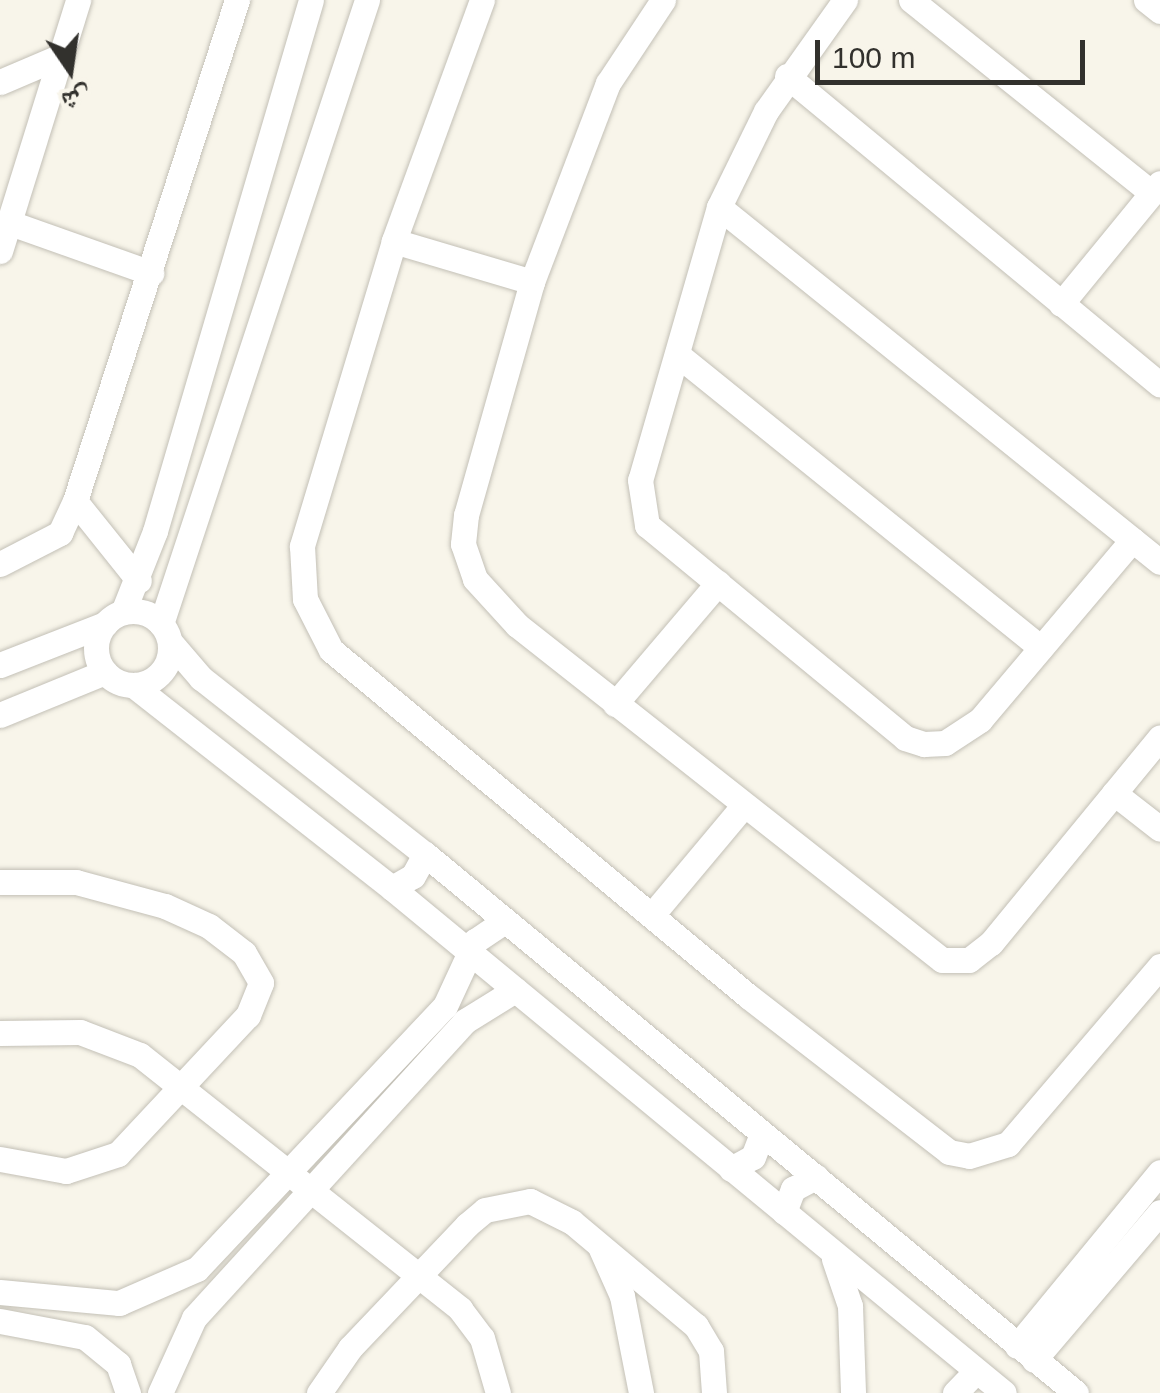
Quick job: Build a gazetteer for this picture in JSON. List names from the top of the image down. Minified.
{"scale_bar":"100 m","north":"bottom"}
